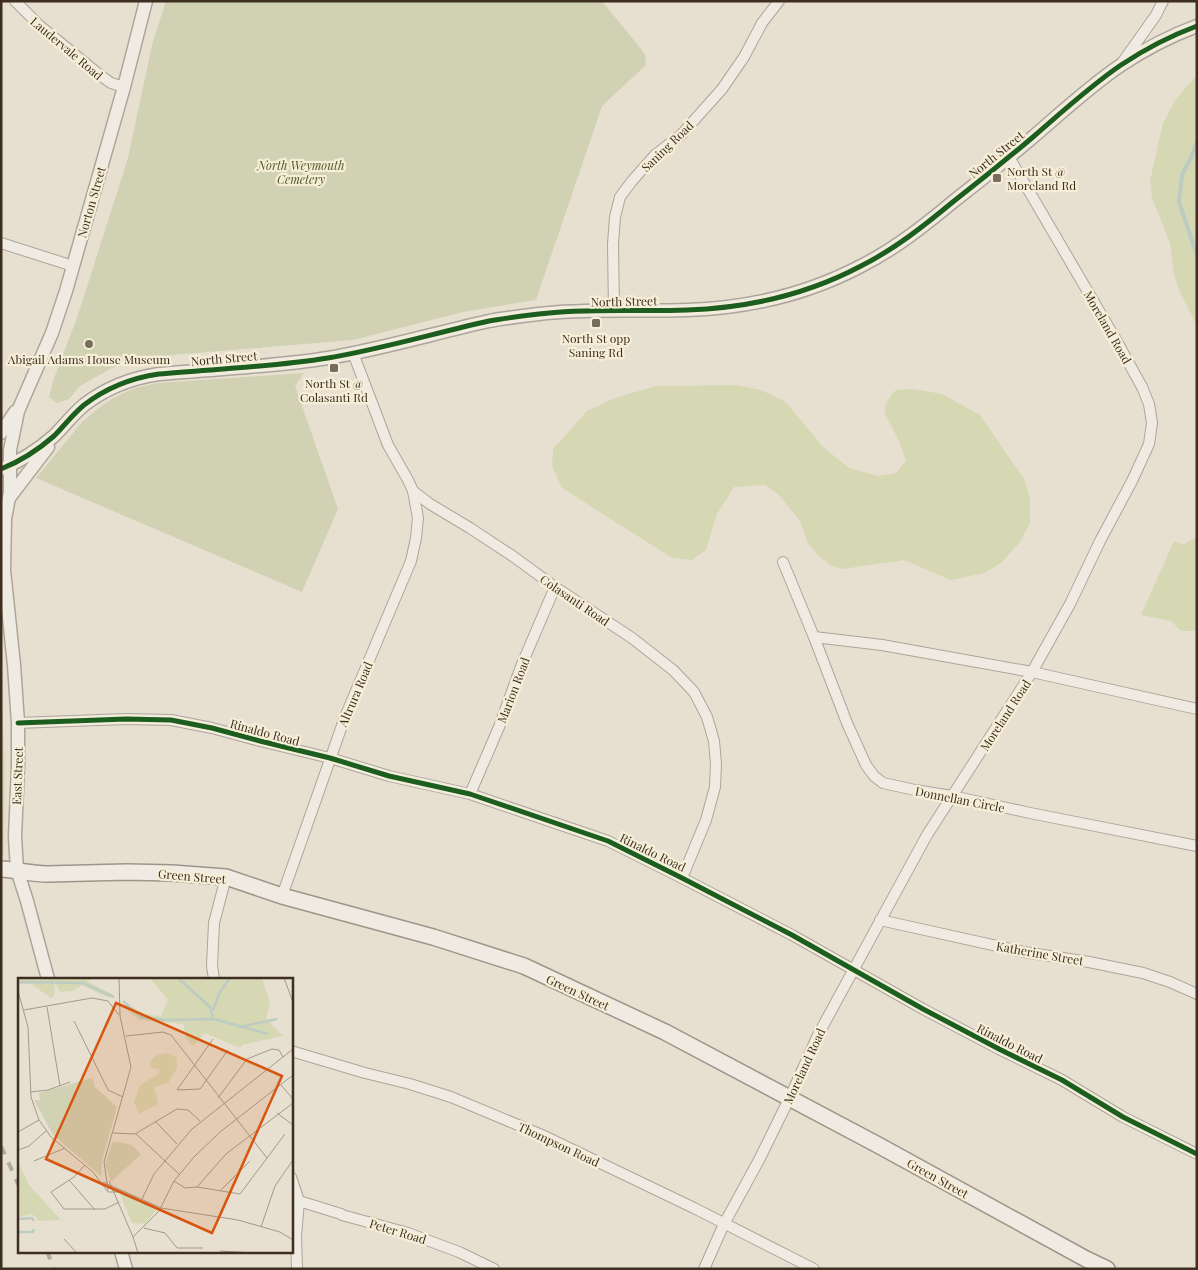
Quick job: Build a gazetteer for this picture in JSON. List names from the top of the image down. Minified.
{"streets":{"main road":["Green Street"],"street":["Laudervale Road","Saning Road","North Street","Norton Street","Moreland Road","Colasanti Road","Marion Road","Altrura Road","Rinaldo Road","East Street","Donnellan Circle","Katherine Street","Thompson Road","Peter Road"]},"crossings":[["Laudervale Road","Norton Street"],["Saning Road","North Street"],["North Street","Norton Street"],["North Street","Moreland Road"],["North Street","Colasanti Road"],["North Street","East Street"],["Norton Street","East Street"],["Moreland Road","Rinaldo Road"],["Moreland Road","Donnellan Circle"],["Moreland Road","Green Street"],["Moreland Road","Katherine Street"],["Moreland Road","Thompson Road"],["Colasanti Road","Marion Road"],["Colasanti Road","Altrura Road"],["Colasanti Road","Rinaldo Road"],["Marion Road","Rinaldo Road"],["Altrura Road","Rinaldo Road"],["Altrura Road","Green Street"],["Rinaldo Road","East Street"],["East Street","Green Street"]],"parks":["North Weymouth Cemetery"],"places":{"transit":["North St @ Moreland Rd","North St opp Saning Rd","North St @ Colasanti Rd"],"other":["Abigail Adams House Museum"]}}
